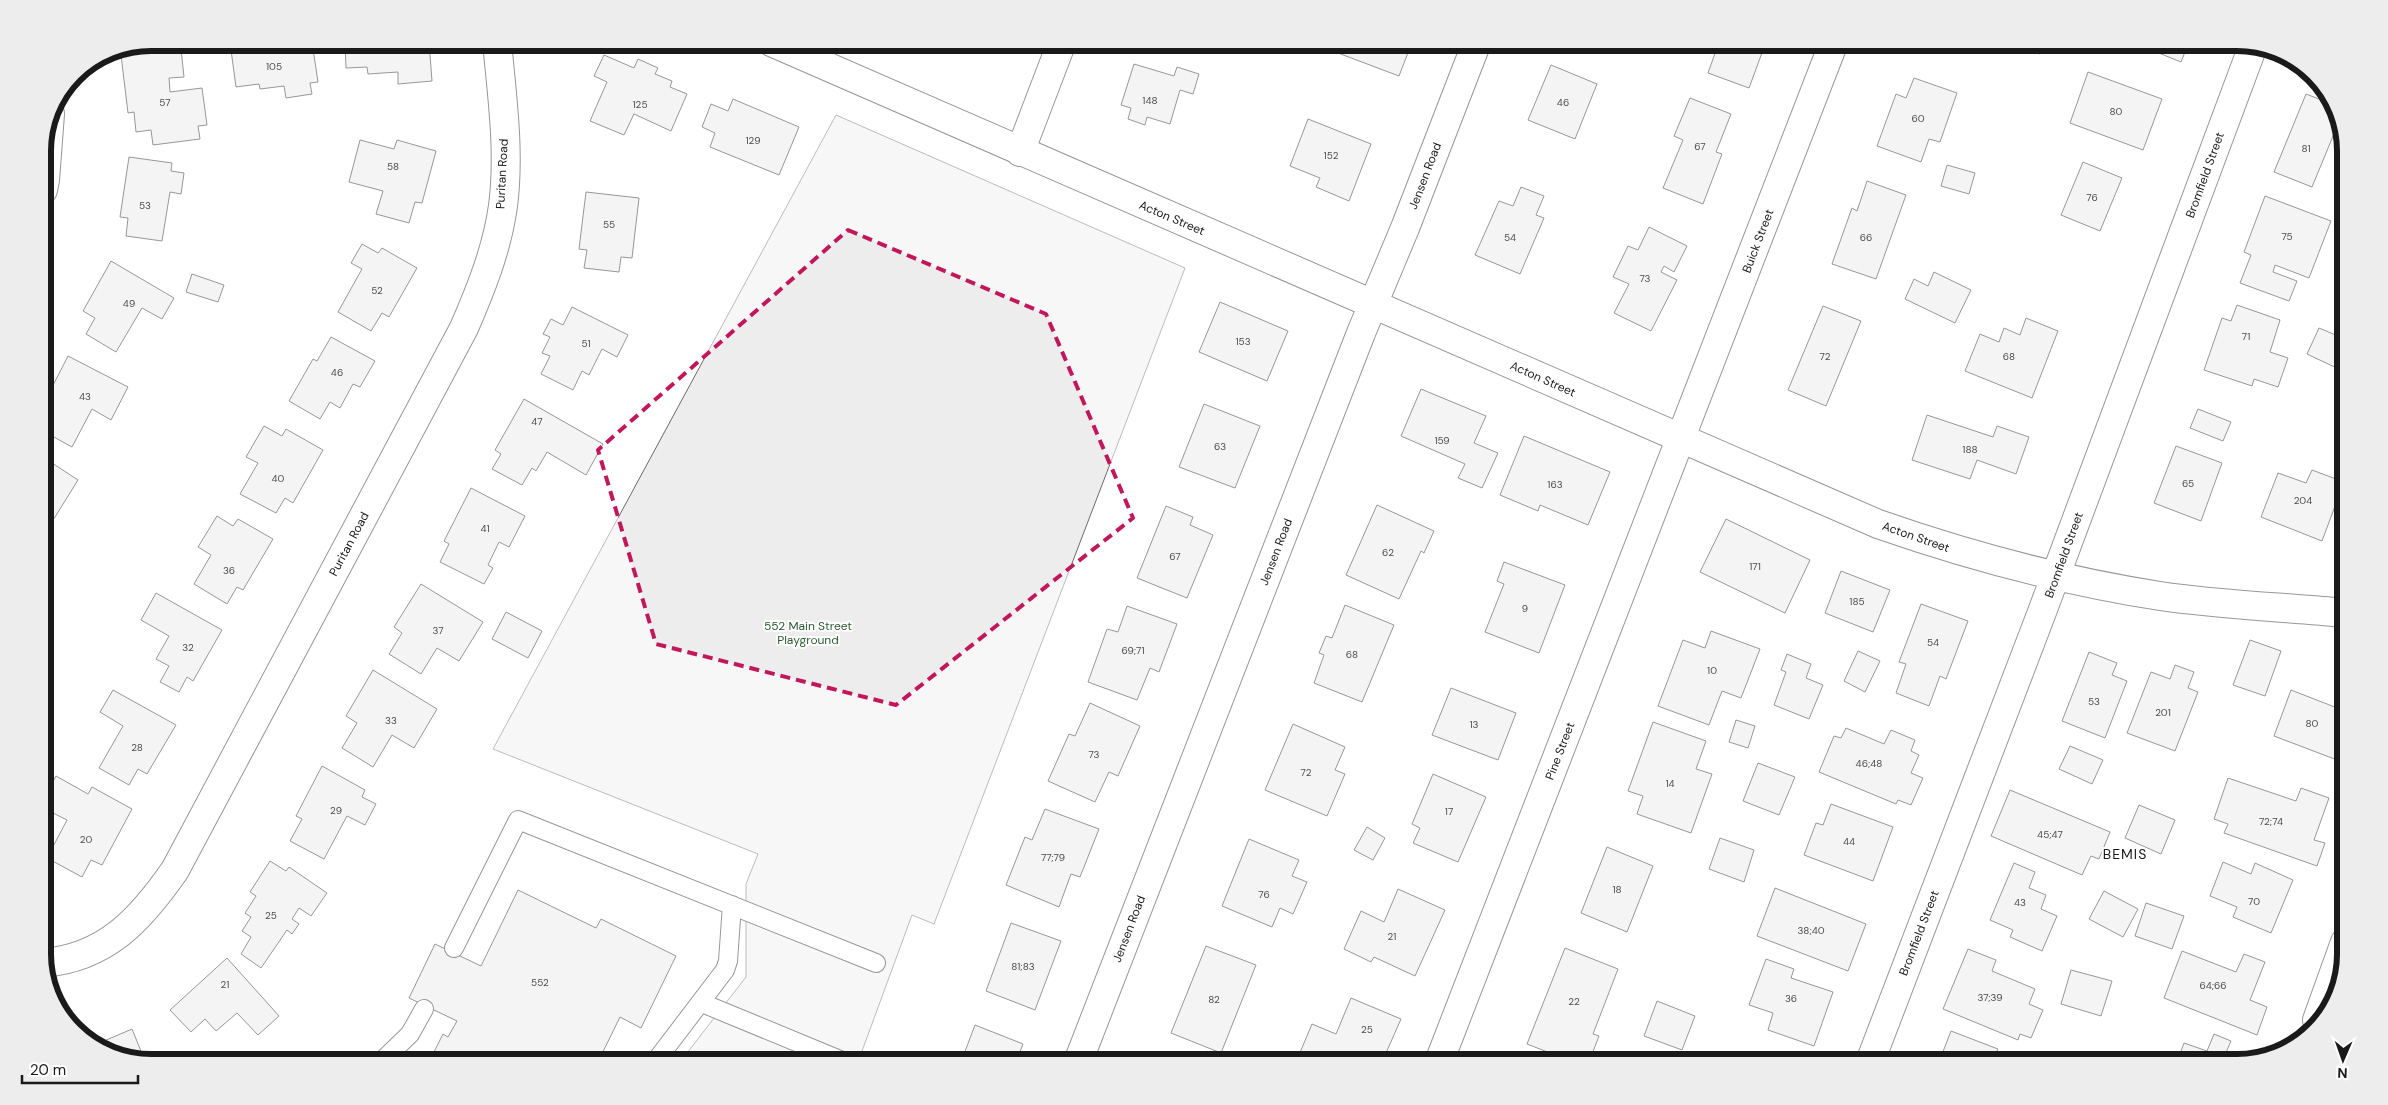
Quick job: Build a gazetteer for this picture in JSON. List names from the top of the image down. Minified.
{"streets":{"street":["Puritan Road","Bromfield Street","Jensen Road","Acton Street","Buick Street","Pine Street"]},"crossings":[["Bromfield Street","Acton Street"],["Jensen Road","Acton Street"],["Acton Street","Buick Street"],["Acton Street","Pine Street"],["Buick Street","Pine Street"]],"districts":["BEMIS"],"parks":["552 Main Street Playground"],"house_numbers":["105","148","57","46","125","80","60","129","67","81","152","58","76","53","55","75","54","66","73","52","49","71","153","51","72","68","46","43","47","159","63","188","40","65","163","204","41","62","67","171","36","185","9","37","54","32","69;71","68","10","53","201","33","80","13","28","73","46;48","72","14","29","17","72;74","45;47","20","44","77;79","18","76","70","43","25","38;40","21","81;83","552","21","64;66","37;39","36","82","22","25"],"scale_bar":"20 m","north":"bottom"}
